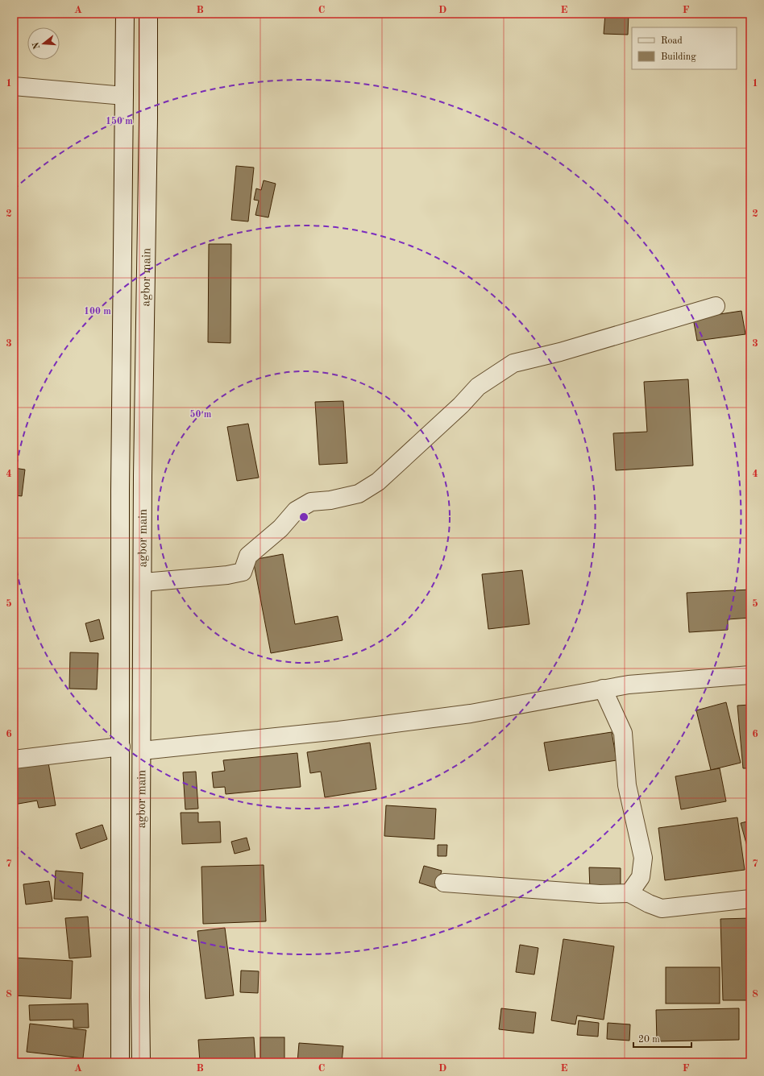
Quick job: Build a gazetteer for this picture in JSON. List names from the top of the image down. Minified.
{"streets":{"main road":["agbor main"]},"legend":["Road","Building"],"scale_bar":"20 m","north":"left","grid":{"columns":["A","B","C","D","E","F"],"rows":["1","2","3","4","5","6","7","8"]},"rings":["150 m","100 m","50 m"]}
